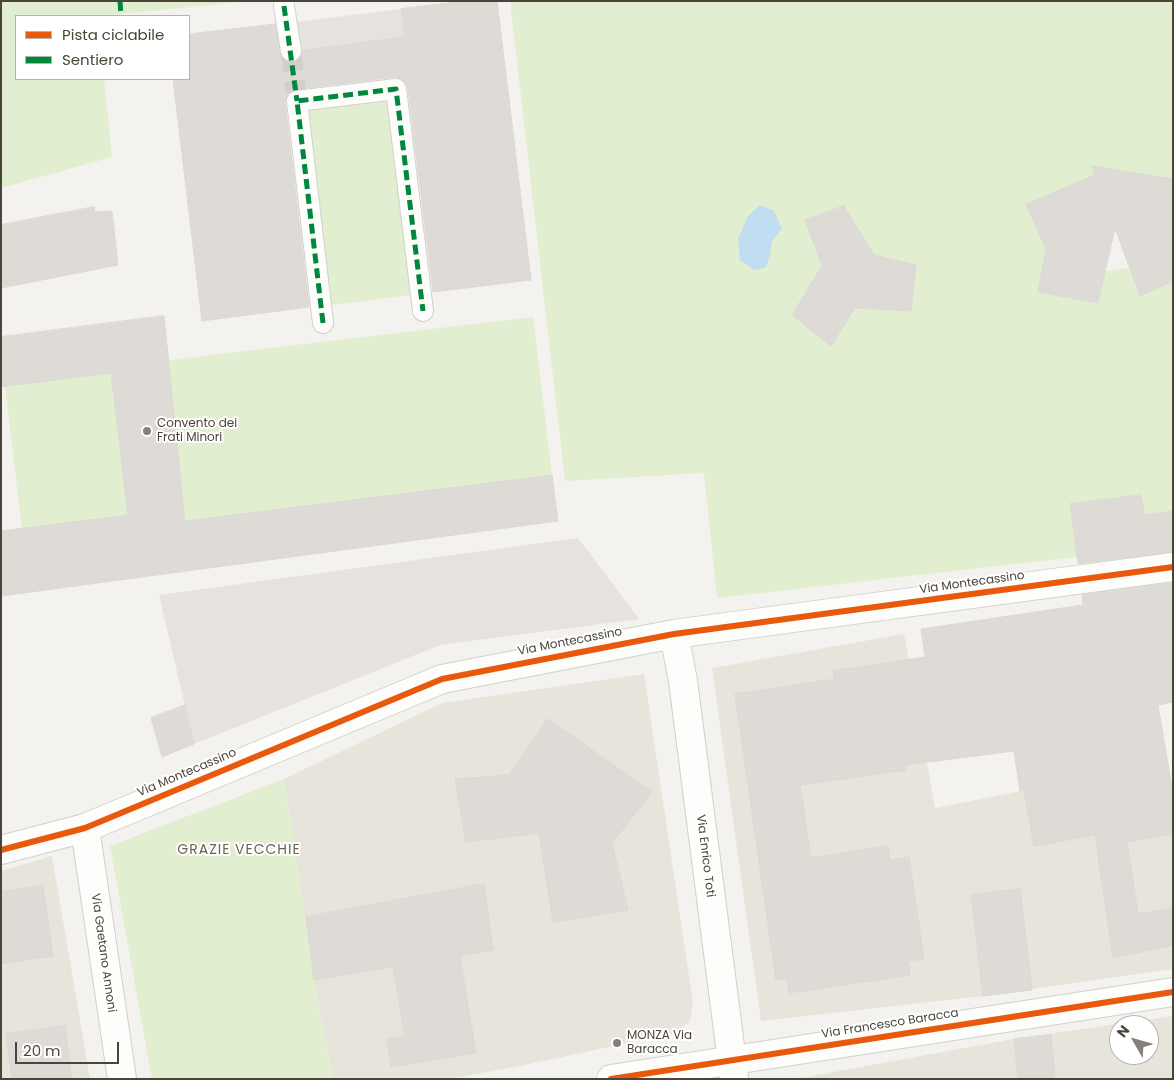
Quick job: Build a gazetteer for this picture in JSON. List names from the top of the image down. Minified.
{"streets":{"street":["Via Montecassino","Via Enrico Toti","Via Gaetano Annoni","Via Francesco Baracca"]},"crossings":[["Via Montecassino","Via Enrico Toti"],["Via Montecassino","Via Gaetano Annoni"],["Via Enrico Toti","Via Francesco Baracca"]],"districts":["GRAZIE VECCHIE"],"places":["Convento dei Frati Minori","MONZA Via Baracca"],"legend":["Pista ciclabile","Sentiero"],"scale_bar":"20 m","north":"top left"}
